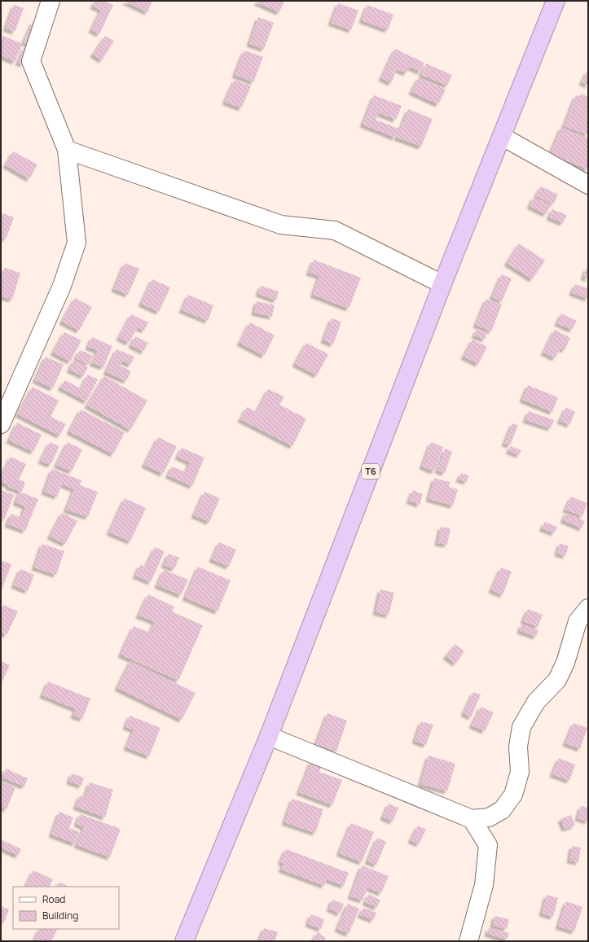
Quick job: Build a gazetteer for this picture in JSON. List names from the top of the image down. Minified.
{"streets":{"highway":["T6"]},"legend":["Road","Building"]}
